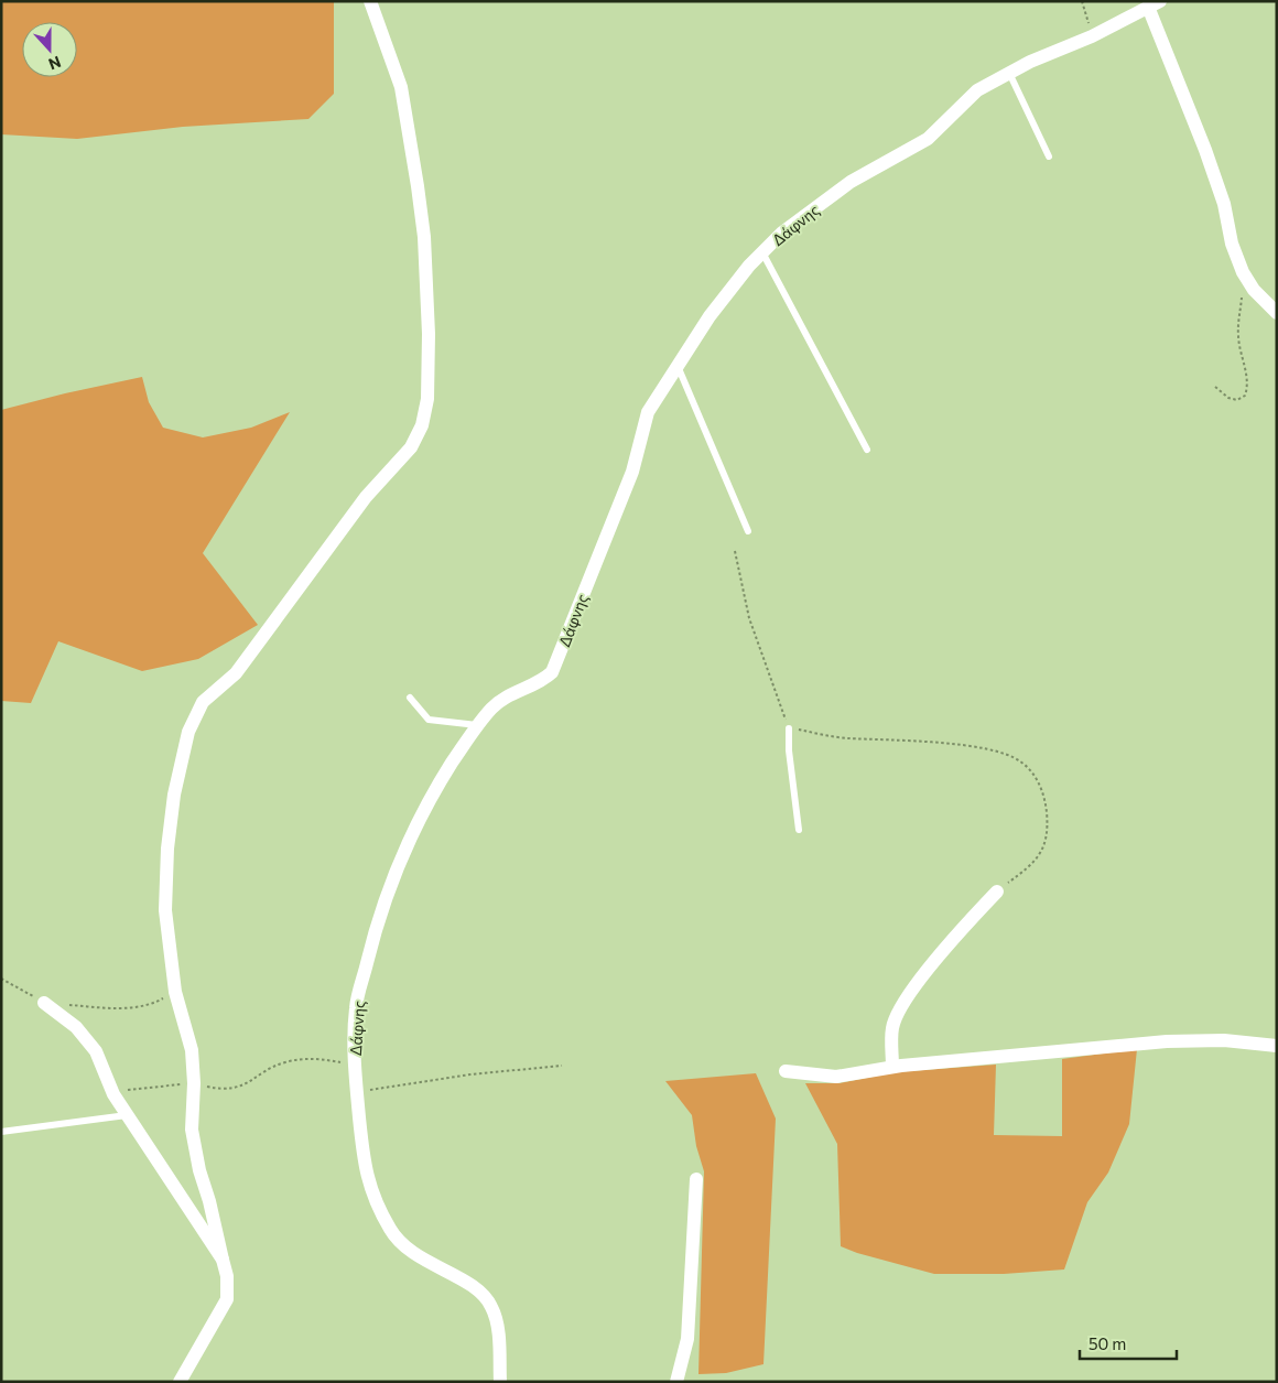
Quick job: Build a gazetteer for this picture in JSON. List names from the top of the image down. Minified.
{"streets":{"street":["Δάφνης"]},"scale_bar":"50 m","north":"bottom"}
